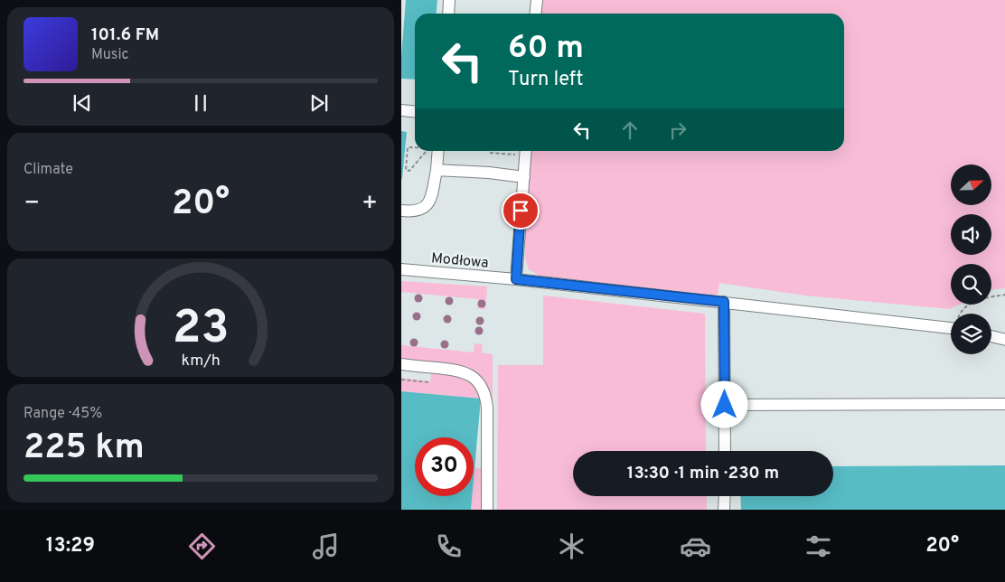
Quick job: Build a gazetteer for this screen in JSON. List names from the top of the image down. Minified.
{"streets":{"street":["Modłowa"]},"north":"right","page":{"turn":["60 m","Turn left"],"song":["101.6 FM","Music"],"tile":["Climate",["Range · 45%","225 km"]],"heat":["−","20°","+"],"limit":"30","trip":"13:30 · 1 min · 230 m","tabs":["13:29","20°"],"gauge":["23","km/h"]}}
